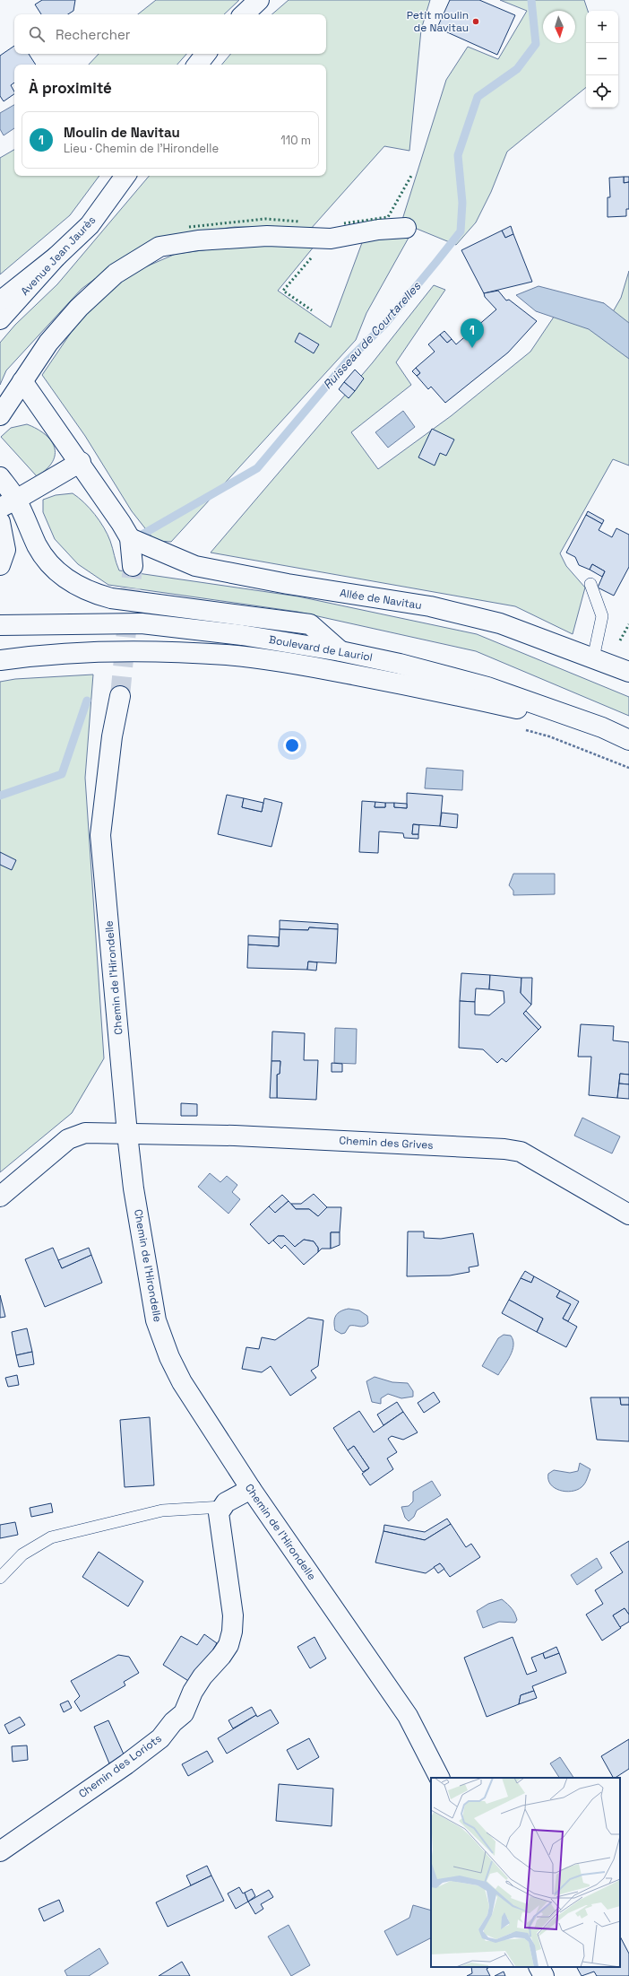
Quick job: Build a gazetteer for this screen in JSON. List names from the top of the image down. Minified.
{"streets":{"street":["Avenue Jean Jaurès","Allée de Navitau","Boulevard de Lauriol","Chemin de l'Hirondelle","Chemin des Grives","Chemin des Loriots"]},"crossings":[["Chemin de l'Hirondelle","Chemin des Grives"]],"water":["Ruisseau de Courtarelles"],"places":["Petit moulin de Navitau"],"north":"bottom","page":{"map_buttons":["+","−"],"search":"Rechercher","heading":"À proximité","list":[{"mark":"1","name":"Moulin de Navitau","note":"Lieu · Chemin de l'Hirondelle","value":"110 m"}],"pins":"1"}}
